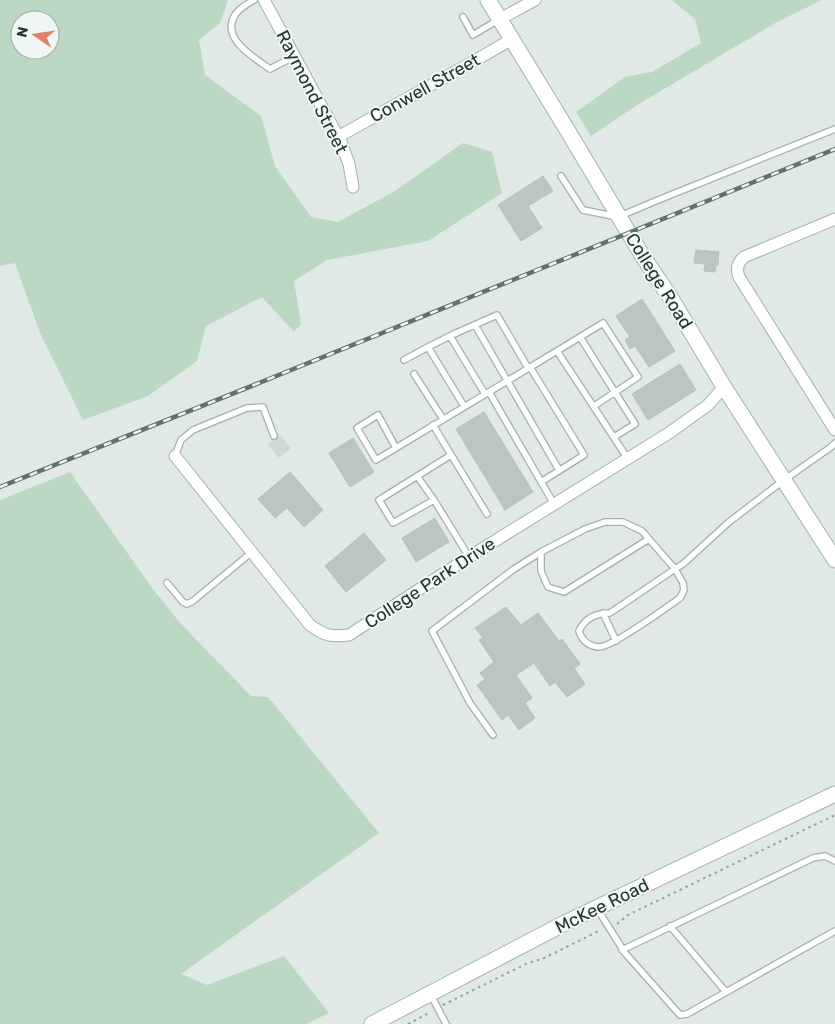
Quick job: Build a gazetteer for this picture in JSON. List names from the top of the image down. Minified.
{"streets":{"street":["Conwell Street","Raymond Street","College Road","College Park Drive","McKee Road"]},"crossings":[["Conwell Street","Raymond Street"],["Conwell Street","College Road"],["College Road","College Park Drive"]],"north":"left"}
